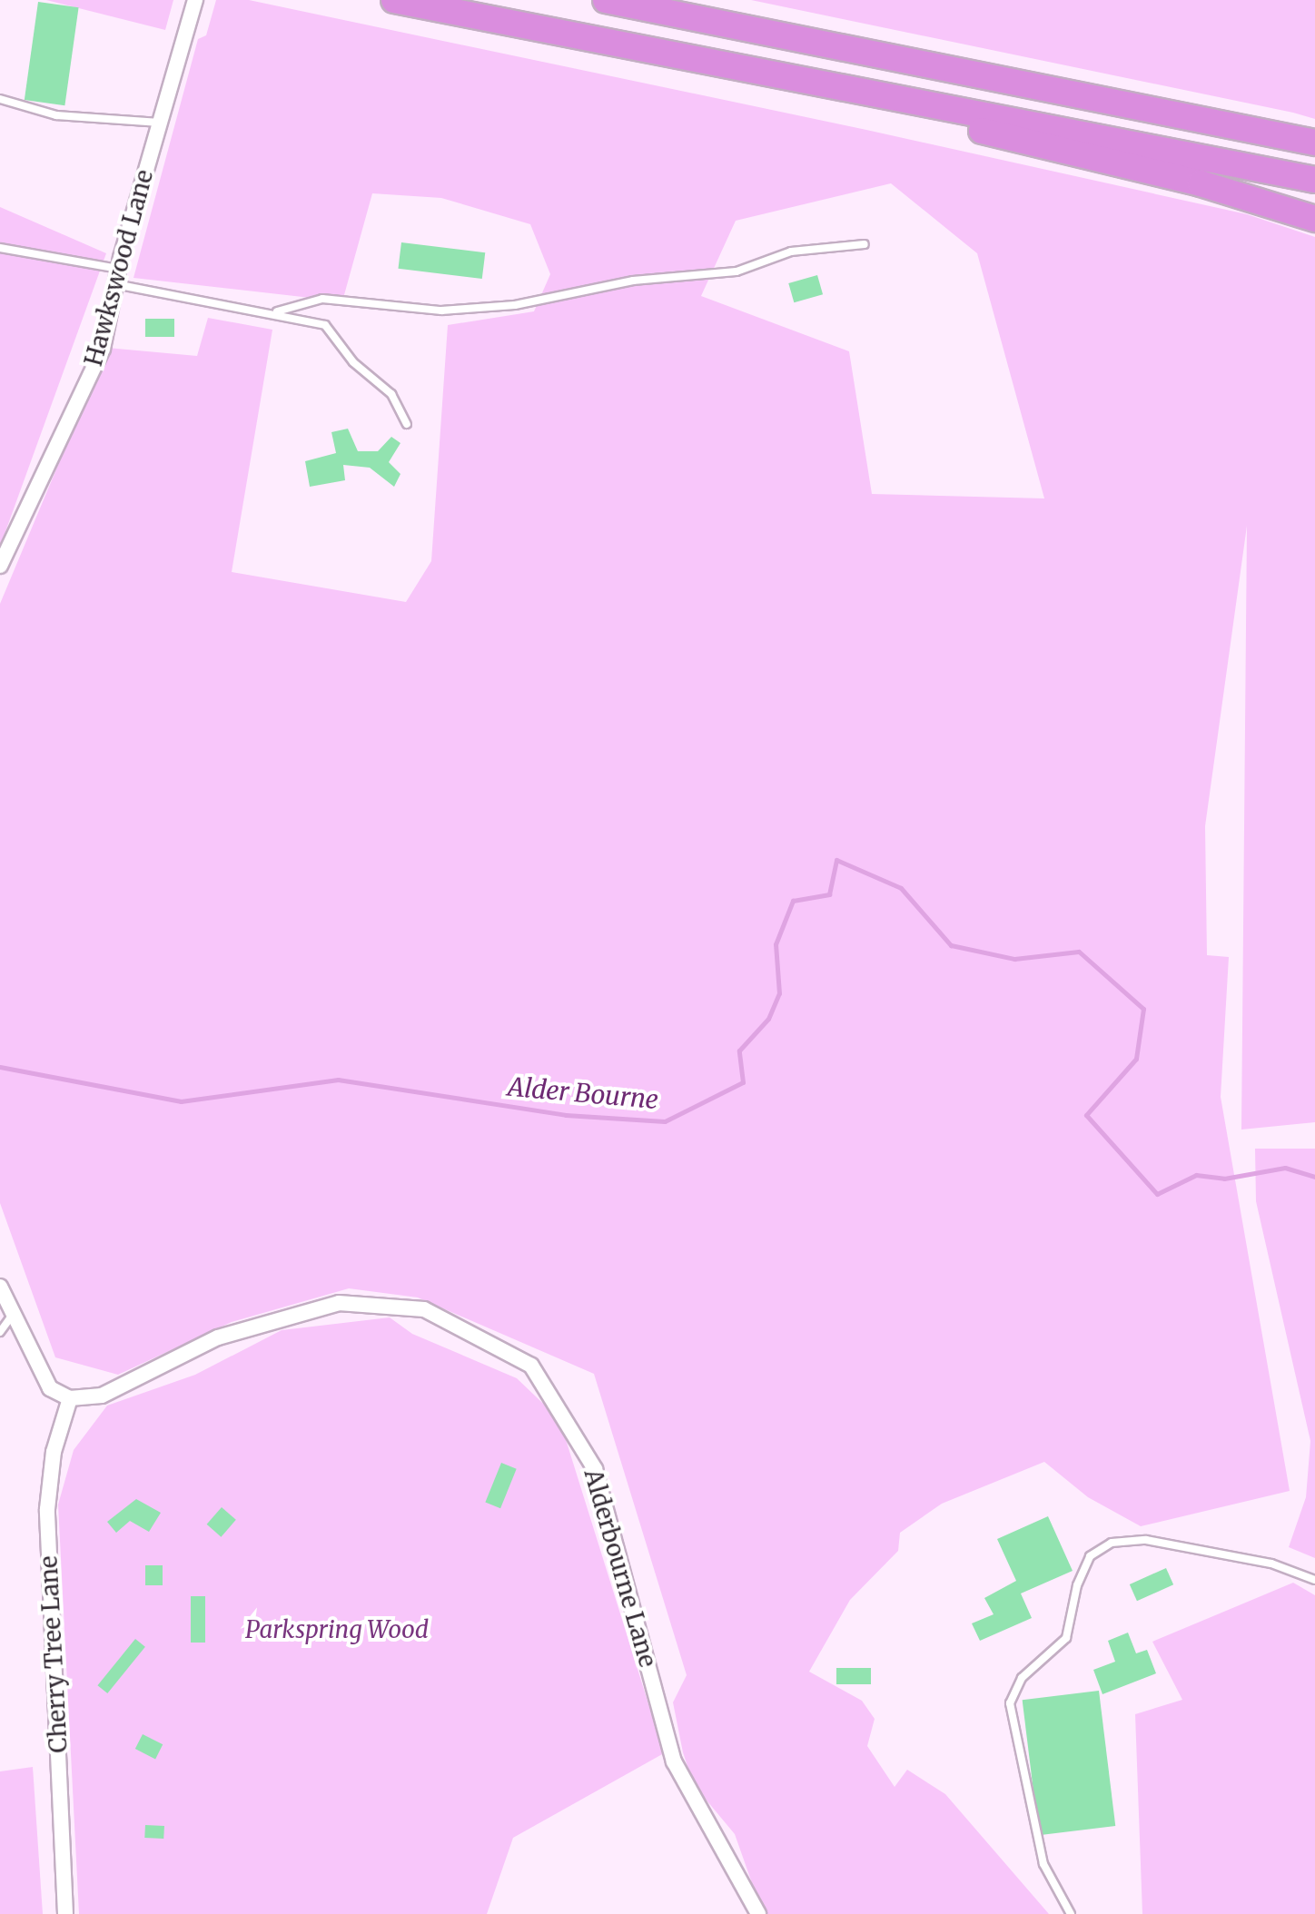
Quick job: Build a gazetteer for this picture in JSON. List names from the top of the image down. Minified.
{"streets":{"street":["Hawkswood Lane","Alderbourne Lane","Cherry Tree Lane"]},"crossings":[["Alderbourne Lane","Cherry Tree Lane"]],"water":["Alder Bourne"],"parks":["Parkspring Wood"]}
